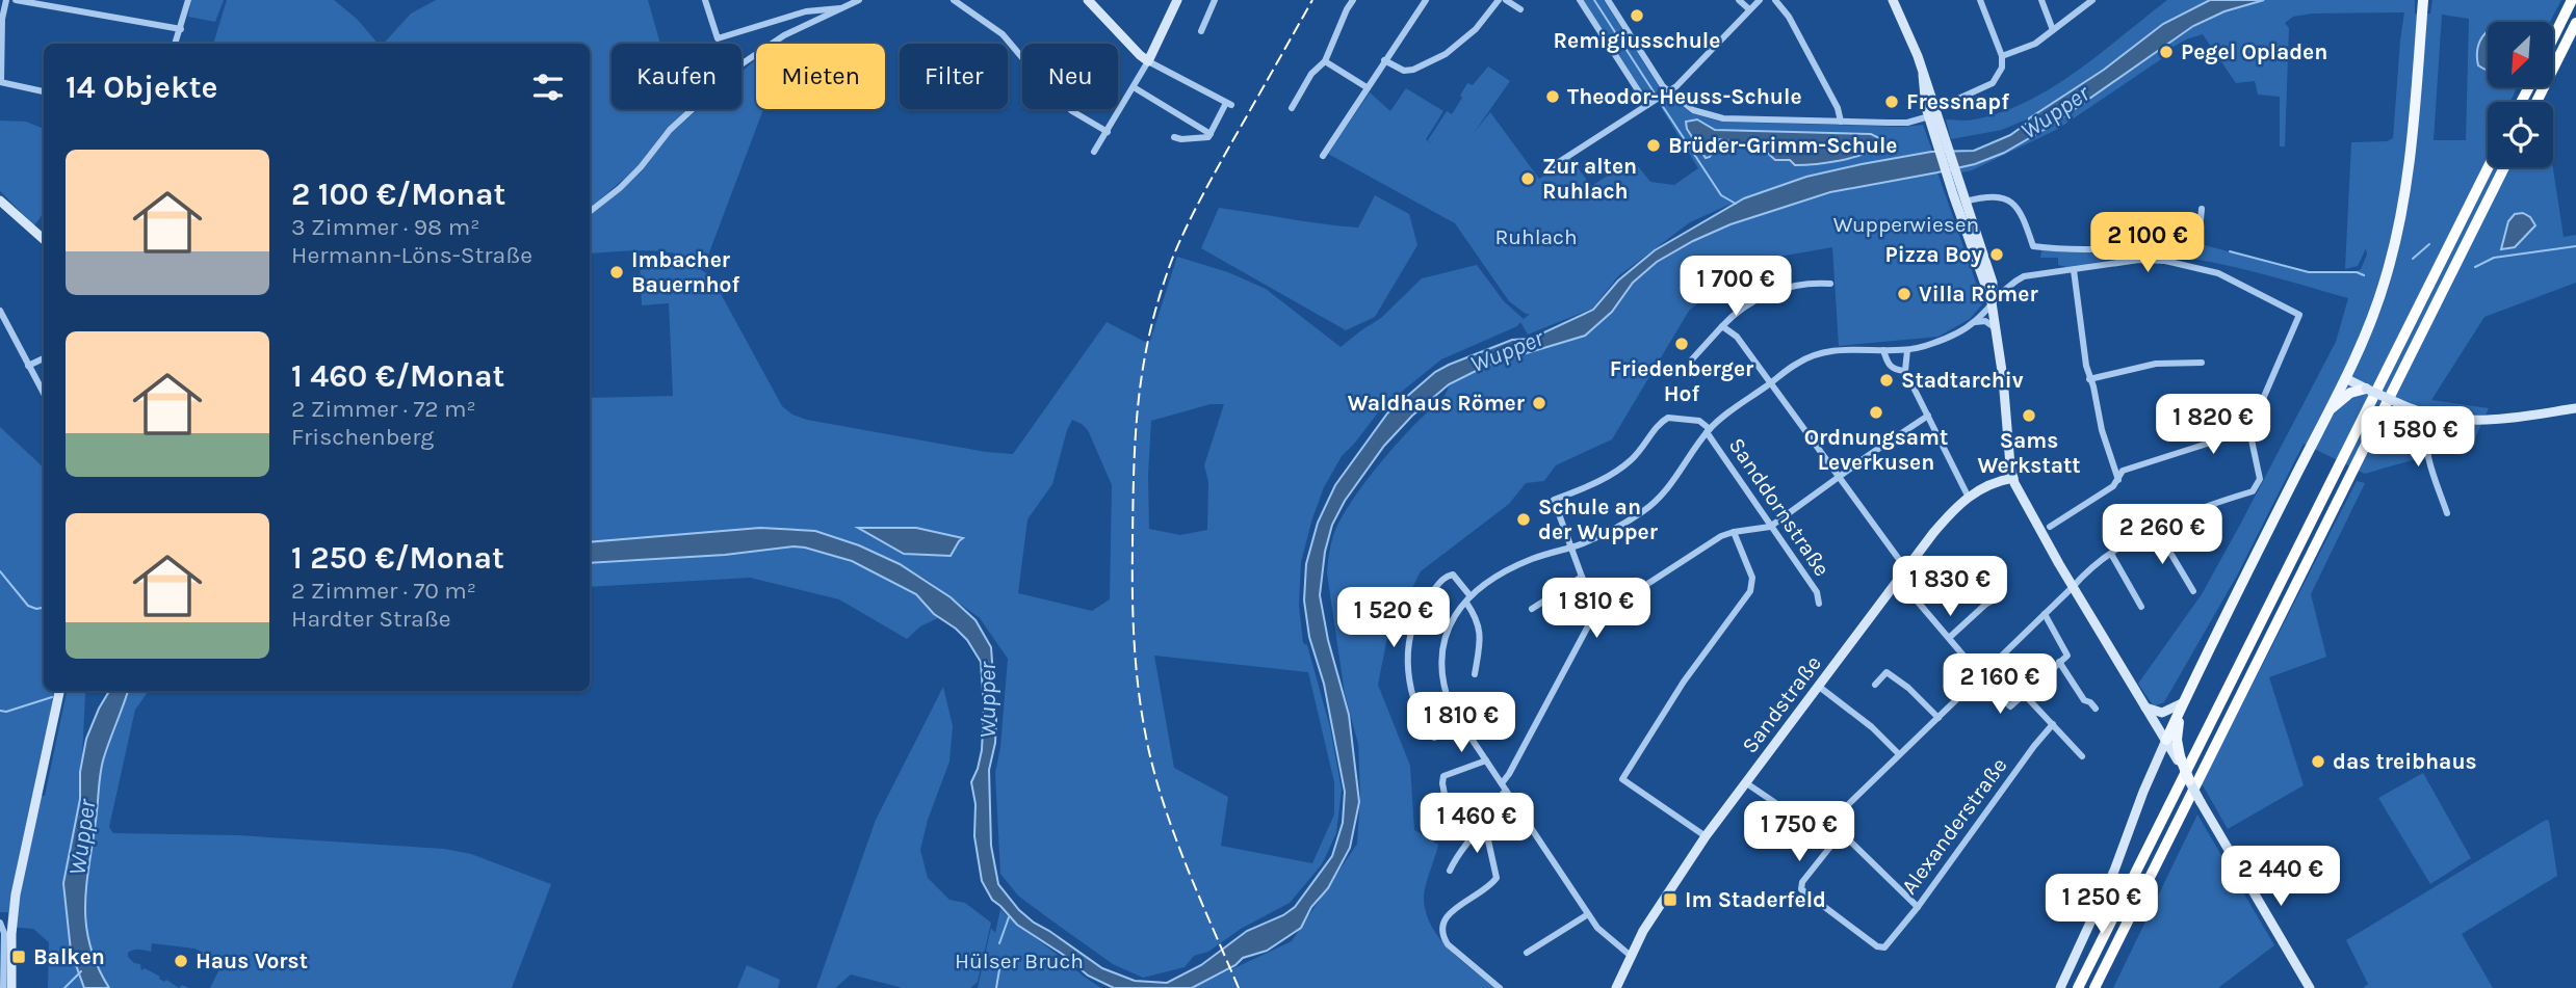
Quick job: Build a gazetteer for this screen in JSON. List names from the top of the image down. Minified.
{"streets":{"main road":["Sandstraße"],"street":["Sanddornstraße","Alexanderstraße"]},"water":["Wupper"],"parks":["Wupperwiesen","Ruhlach","Hülser Bruch"],"places":{"other":["Remigiusschule","Pegel Opladen","Theodor-Heuss-Schule","Fressnapf","Brüder-Grimm-Schule","Zur alten Ruhlach","Pizza Boy","Imbacher Bauernhof","Villa Römer","Friedenberger Hof","Stadtarchiv","Waldhaus Römer","Ordnungsamt Leverkusen","Sams Werkstatt","Schule an der Wupper","das treibhaus","Haus Vorst"],"transit":["Im Staderfeld","Balken"]},"north":"bottom left","page":{"chip":["Kaufen","Mieten","Filter","Neu"],"heading":"14 Objekte","list":[{"name":"2 100 €/Monat","note":"3 Zimmer · 98 m² · Hermann-Löns-Straße"},{"name":"1 460 €/Monat","note":"2 Zimmer · 72 m² · Frischenberg"},{"name":"1 250 €/Monat","note":"2 Zimmer · 70 m² · Hardter Straße"}],"price":["2 100 €","1 700 €","1 820 €","1 580 €","2 260 €","1 830 €","1 810 €","1 520 €","2 160 €","1 810 €","1 460 €","1 750 €","2 440 €","1 250 €"]}}
